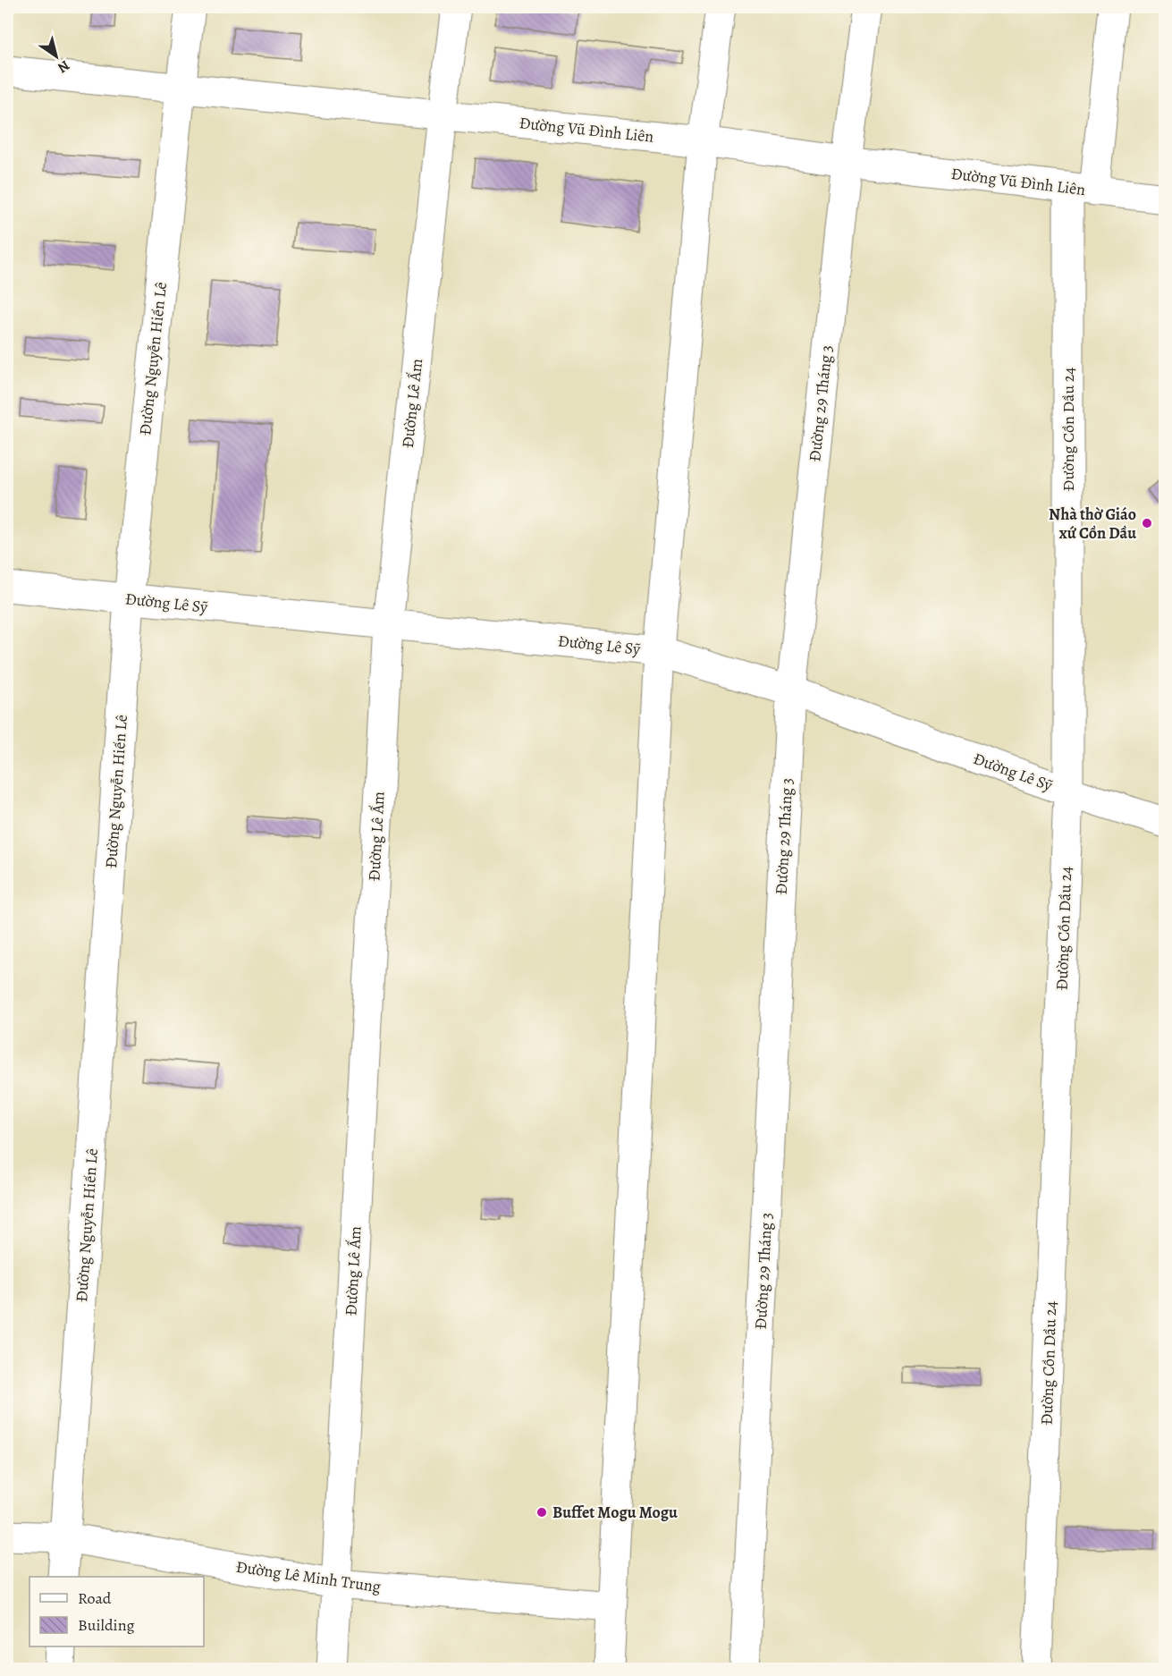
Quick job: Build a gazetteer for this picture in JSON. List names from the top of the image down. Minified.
{"streets":{"street":["Đường Vũ Đình Liên","Đường Nguyễn Hiến Lê","Đường Lê Ấm","Đường 29 Tháng 3","Đường Cồn Dầu 24","Đường Lê Sỹ","Đường Lê Minh Trung"]},"crossings":[["Đường Vũ Đình Liên","Đường Nguyễn Hiến Lê"],["Đường Vũ Đình Liên","Đường Lê Ấm"],["Đường Vũ Đình Liên","Đường 29 Tháng 3"],["Đường Vũ Đình Liên","Đường Cồn Dầu 24"],["Đường Nguyễn Hiến Lê","Đường Lê Sỹ"],["Đường Nguyễn Hiến Lê","Đường Lê Minh Trung"],["Đường Lê Ấm","Đường Lê Sỹ"],["Đường Lê Ấm","Đường Lê Minh Trung"],["Đường 29 Tháng 3","Đường Lê Sỹ"],["Đường Cồn Dầu 24","Đường Lê Sỹ"]],"places":["Nhà thờ Giáo xứ Cồn Dầu","Buffet Mogu Mogu"],"legend":["Road","Building"],"north":"bottom right"}
